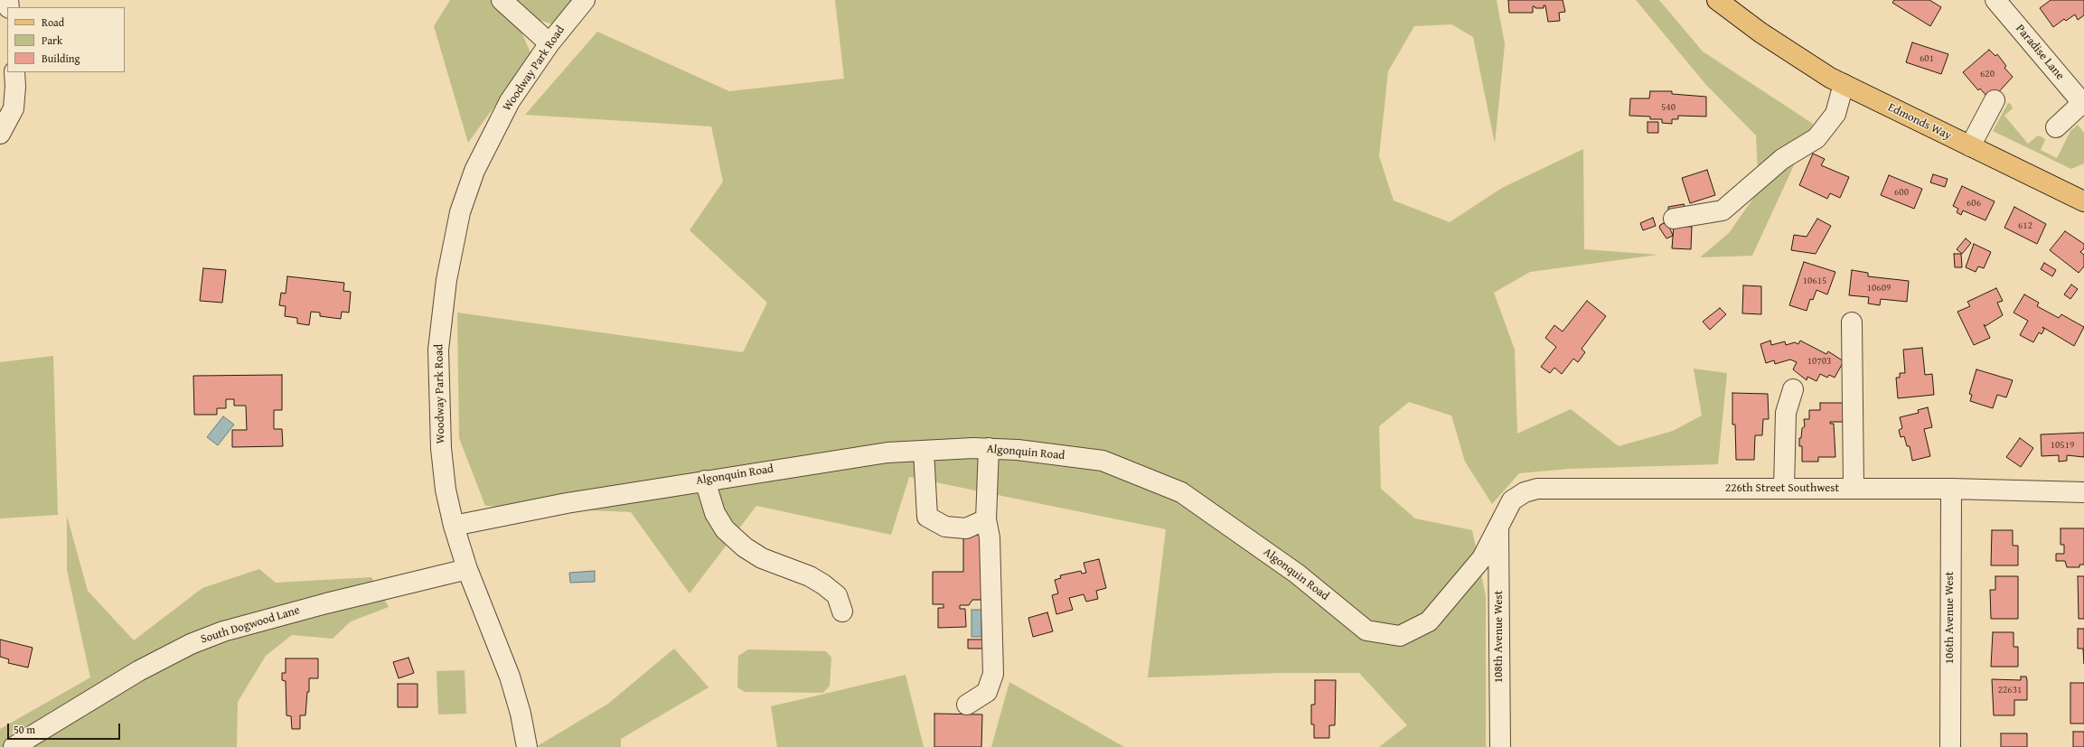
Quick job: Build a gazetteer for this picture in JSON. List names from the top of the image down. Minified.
{"streets":{"main road":["Edmonds Way"],"street":["Paradise Lane","Woodway Park Road","Algonquin Road","226th Street Southwest","106th Avenue West","South Dogwood Lane","108th Avenue West"]},"crossings":[["Woodway Park Road","Algonquin Road"],["Woodway Park Road","South Dogwood Lane"],["Algonquin Road","226th Street Southwest"],["Algonquin Road","108th Avenue West"],["226th Street Southwest","106th Avenue West"],["226th Street Southwest","108th Avenue West"]],"house_numbers":["601","620","540","600","606","612","10615","10609","10703","10519","22631"],"legend":["Road","Park","Building"],"scale_bar":"50 m"}
